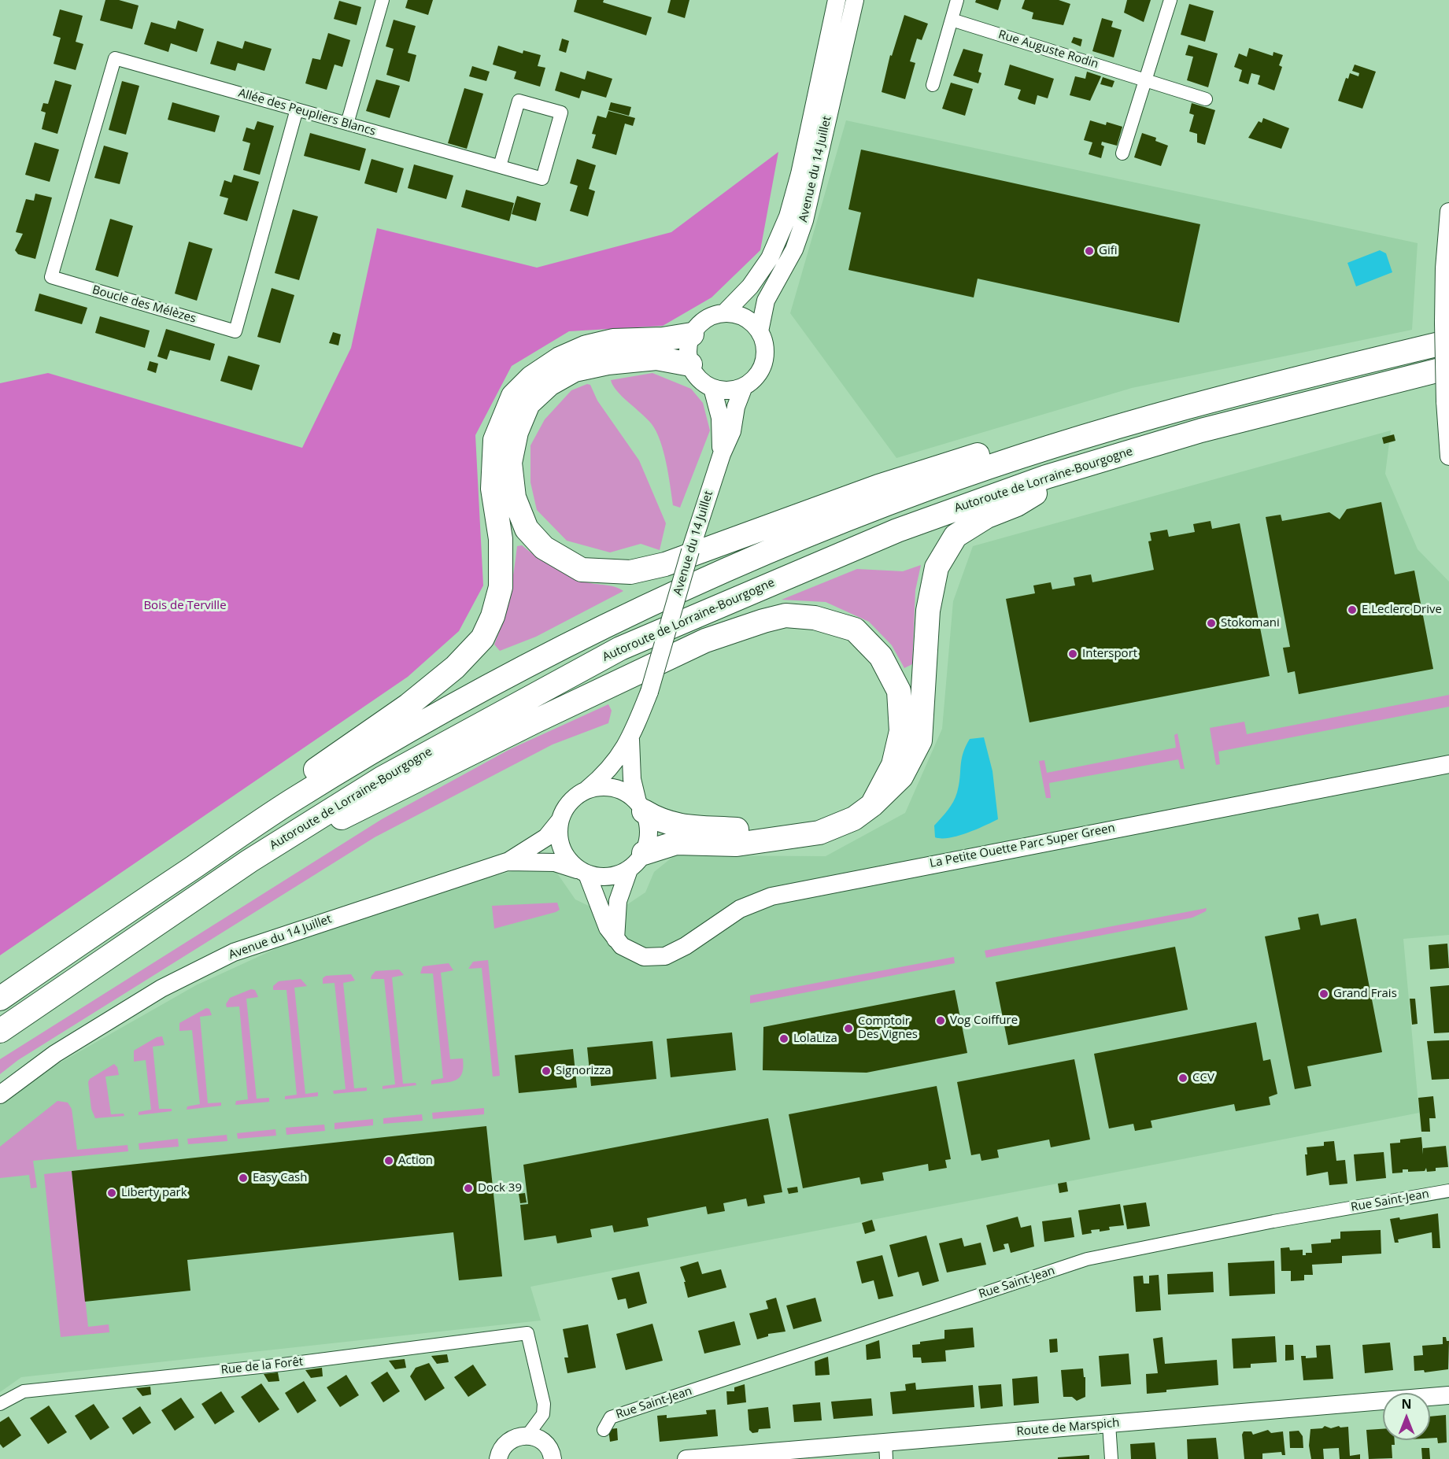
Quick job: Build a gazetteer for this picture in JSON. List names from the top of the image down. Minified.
{"streets":{"highway":["Autoroute de Lorraine-Bourgogne"],"main road":["Avenue du 14 Juillet","La Petite Ouette Parc Super Green","Route de Marspich"],"street":["Rue Auguste Rodin","Allée des Peupliers Blancs","Boucle des Mélèzes","Rue Saint-Jean","Rue de la Forêt"]},"crossings":[["Allée des Peupliers Blancs","Boucle des Mélèzes"],["Avenue du 14 Juillet","La Petite Ouette Parc Super Green"]],"parks":["Bois de Terville"],"places":["Gifi","E.Leclerc Drive","Stokomani","Intersport","Grand Frais","Vog Coiffure","Comptoir Des Vignes","LolaLiza","Signorizza","CCV","Action","Easy Cash","Dock 39","Liberty park"],"north":"top"}
